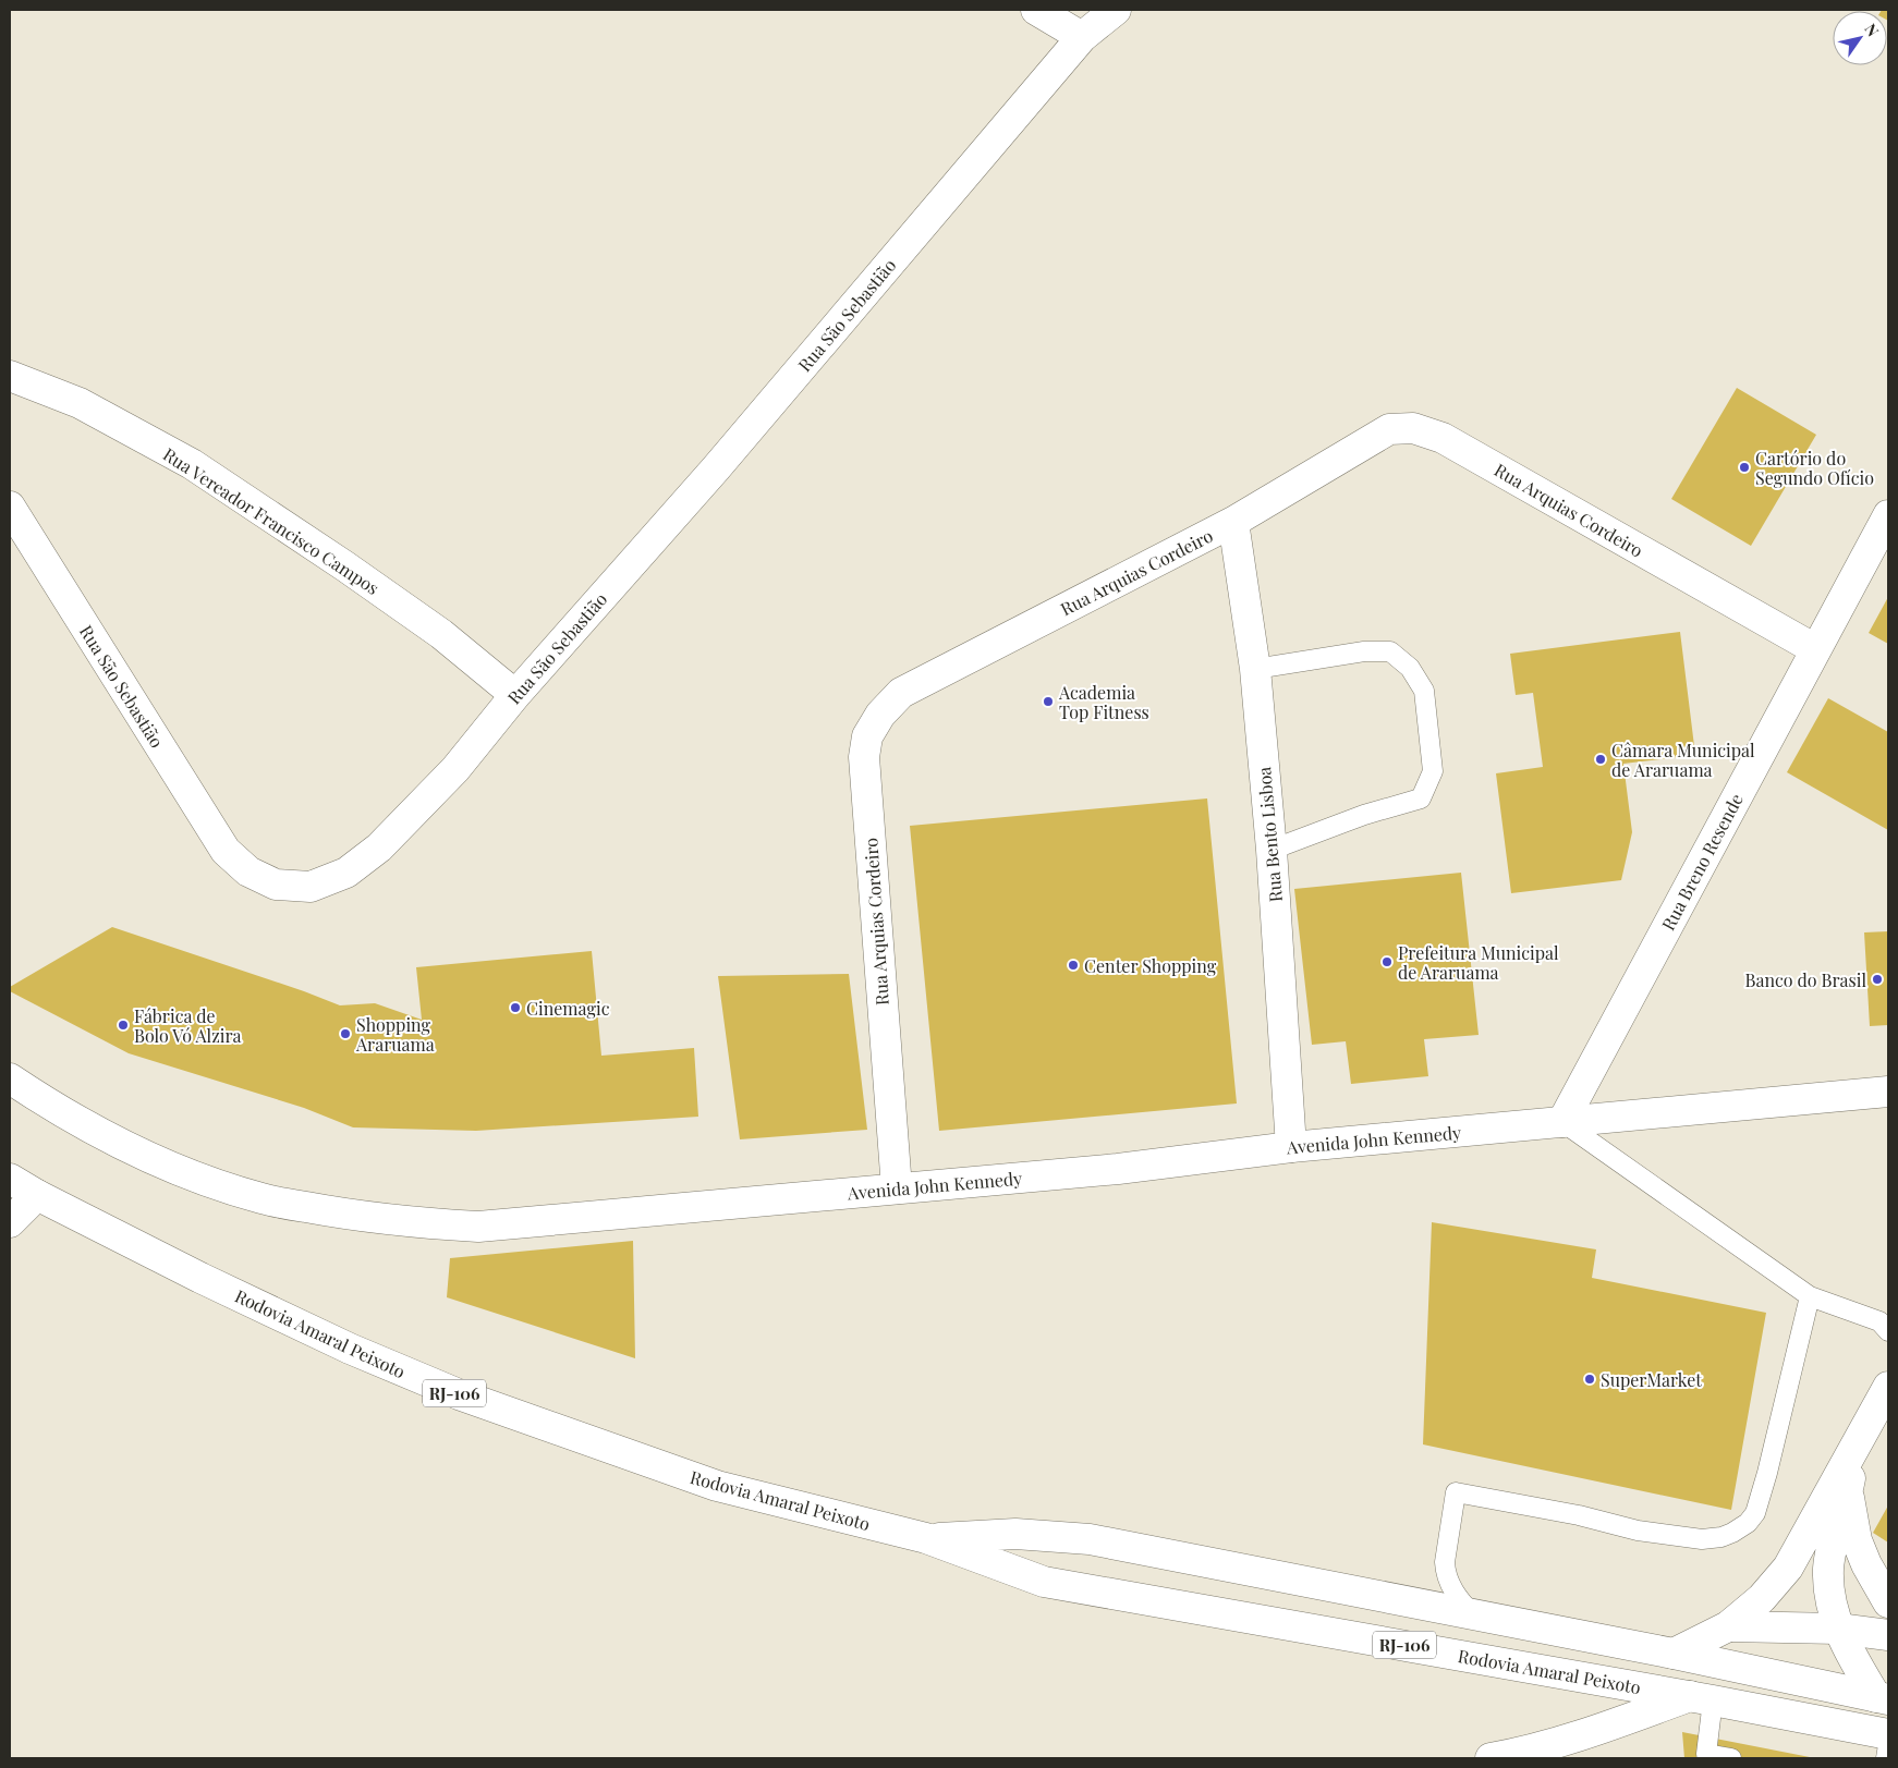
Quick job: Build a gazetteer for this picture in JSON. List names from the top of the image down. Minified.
{"streets":{"main road":["Rua São Sebastião","Rua Arquias Cordeiro","Rua Vereador Francisco Campos","Rua Bento Lisboa","Rua Breno Resende","Avenida John Kennedy","Rodovia Amaral Peixoto","RJ-106"]},"crossings":[["Rua São Sebastião","Rua Vereador Francisco Campos"],["Rua Arquias Cordeiro","Rua Bento Lisboa"],["Rua Arquias Cordeiro","Rua Breno Resende"],["Rua Arquias Cordeiro","Avenida John Kennedy"],["Rua Bento Lisboa","Avenida John Kennedy"],["Rua Breno Resende","Avenida John Kennedy"]],"places":["Cartório do Segundo Ofício","Academia Top Fitness","Câmara Municipal de Araruama","Prefeitura Municipal de Araruama","Center Shopping","Banco do Brasil","Cinemagic","Fábrica de Bolo Vó Alzira","Shopping Araruama","SuperMarket"],"north":"top right"}
